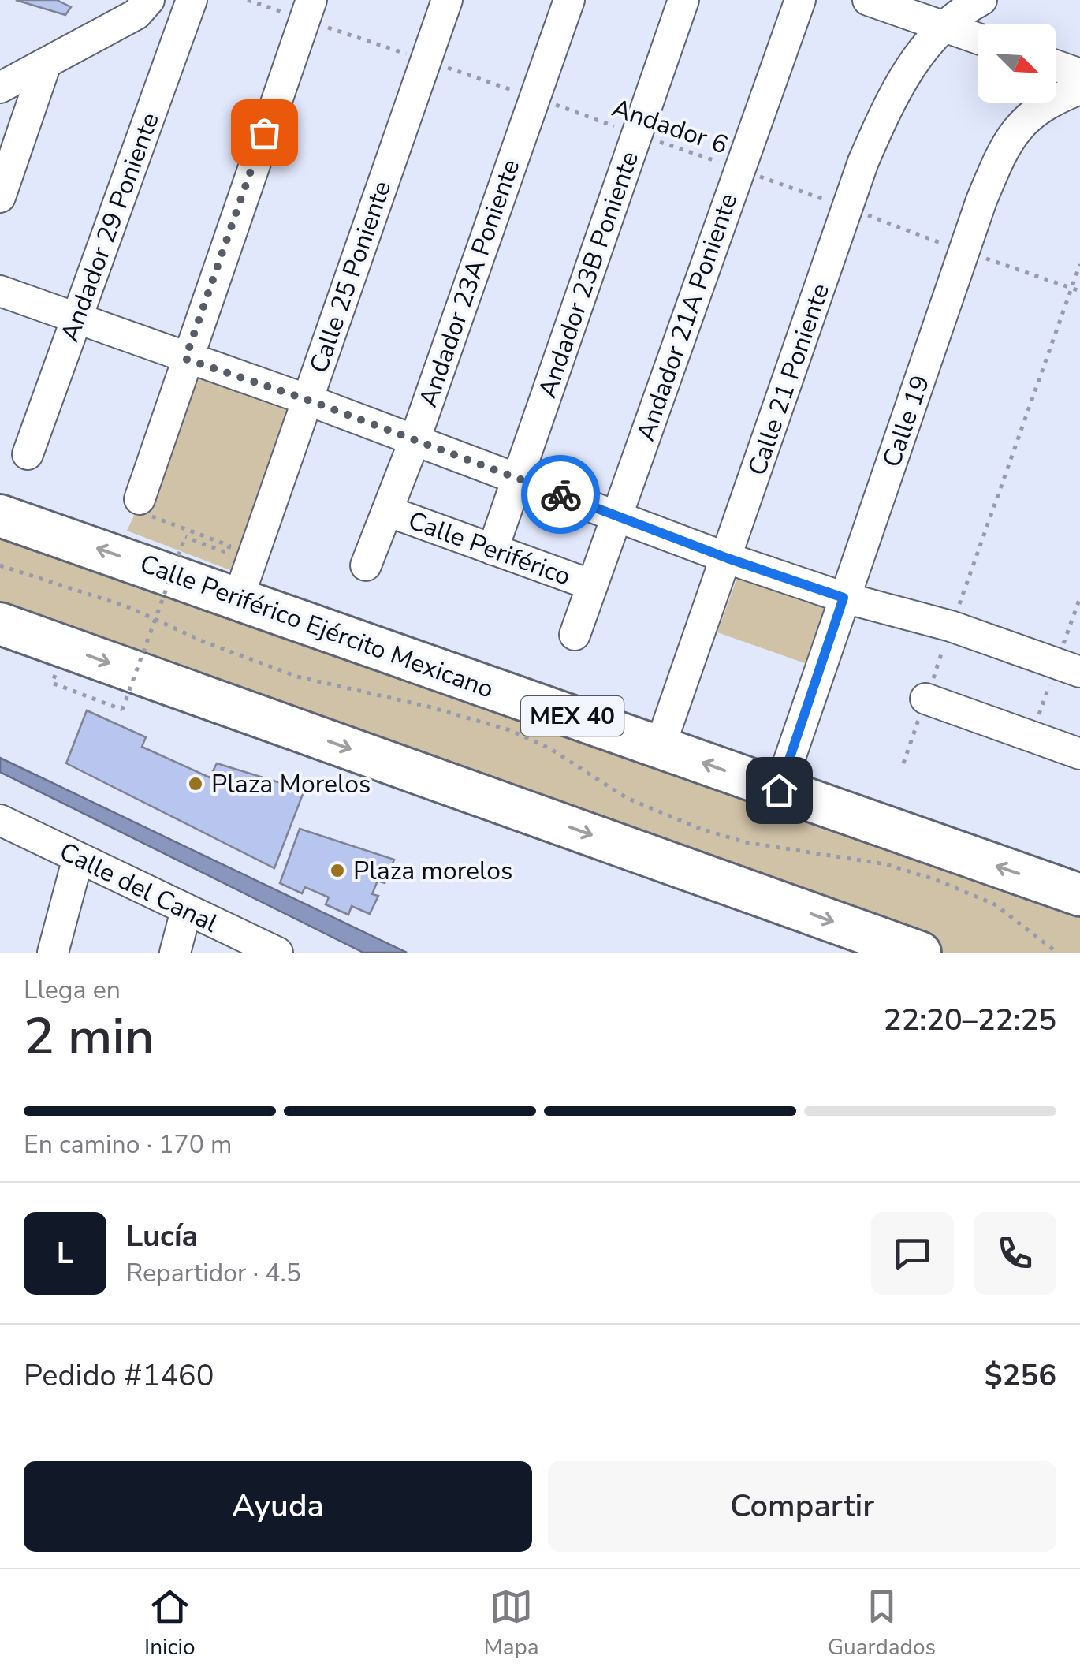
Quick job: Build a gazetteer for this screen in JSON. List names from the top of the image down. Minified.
{"streets":{"highway":["Calle Periférico Ejército Mexicano","MEX 40"],"street":["Andador 29 Poniente","Andador 23B Poniente","Calle 25 Poniente","Andador 23A Poniente","Andador 21A Poniente","Calle 21 Poniente","Calle 19","Calle Periférico","Calle del Canal"],"path":["Andador 6"]},"crossings":[["Andador 6","Andador 23B Poniente"],["Andador 6","Calle 25 Poniente"],["Andador 6","Andador 23A Poniente"],["Andador 6","Andador 21A Poniente"],["Andador 6","Calle 21 Poniente"],["Andador 6","Calle 19"],["Andador 23B Poniente","Calle Periférico"],["Calle 25 Poniente","Calle Periférico Ejército Mexicano"],["Andador 23A Poniente","Calle Periférico"],["Andador 21A Poniente","Calle Periférico"],["Calle 21 Poniente","Calle Periférico Ejército Mexicano"],["Calle 19","Calle Periférico Ejército Mexicano"]],"places":["Plaza Morelos","Plaza morelos"],"north":"bottom right","page":{"heading":["2 min","Llega en","22:20–22:25"],"panel":["Lucía","Repartidor · 4.5","Pedido #1460","$256"],"bar":"En camino · 170 m","round":"L","buttons":["Ayuda","Compartir"],"tabs":["Inicio","Mapa","Guardados"]}}
